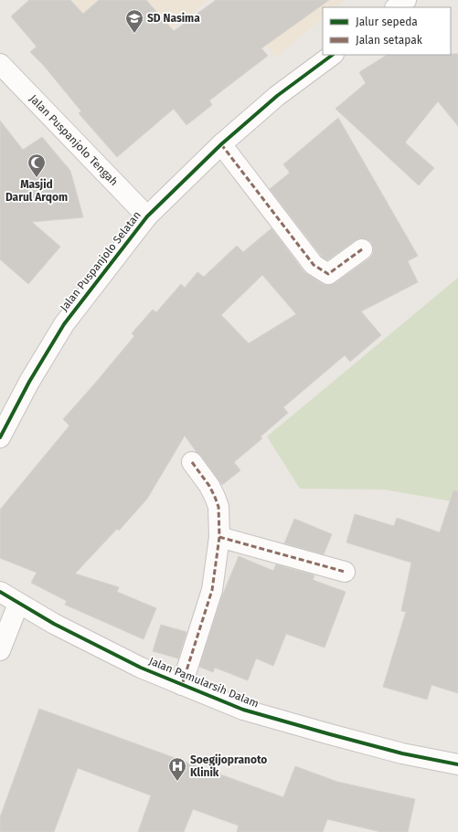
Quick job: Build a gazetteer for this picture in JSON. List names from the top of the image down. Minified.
{"streets":{"street":["Jalan Puspanjolo Tengah","Jalan Puspanjolo Selatan","Jalan Pamularsih Dalam"]},"crossings":[["Jalan Puspanjolo Tengah","Jalan Puspanjolo Selatan"]],"places":{"school or university":["SD Nasima"],"mosque":["Masjid Darul Arqom"],"hospital":["Soegijopranoto Klinik"]},"legend":["Jalur sepeda","Jalan setapak"]}
